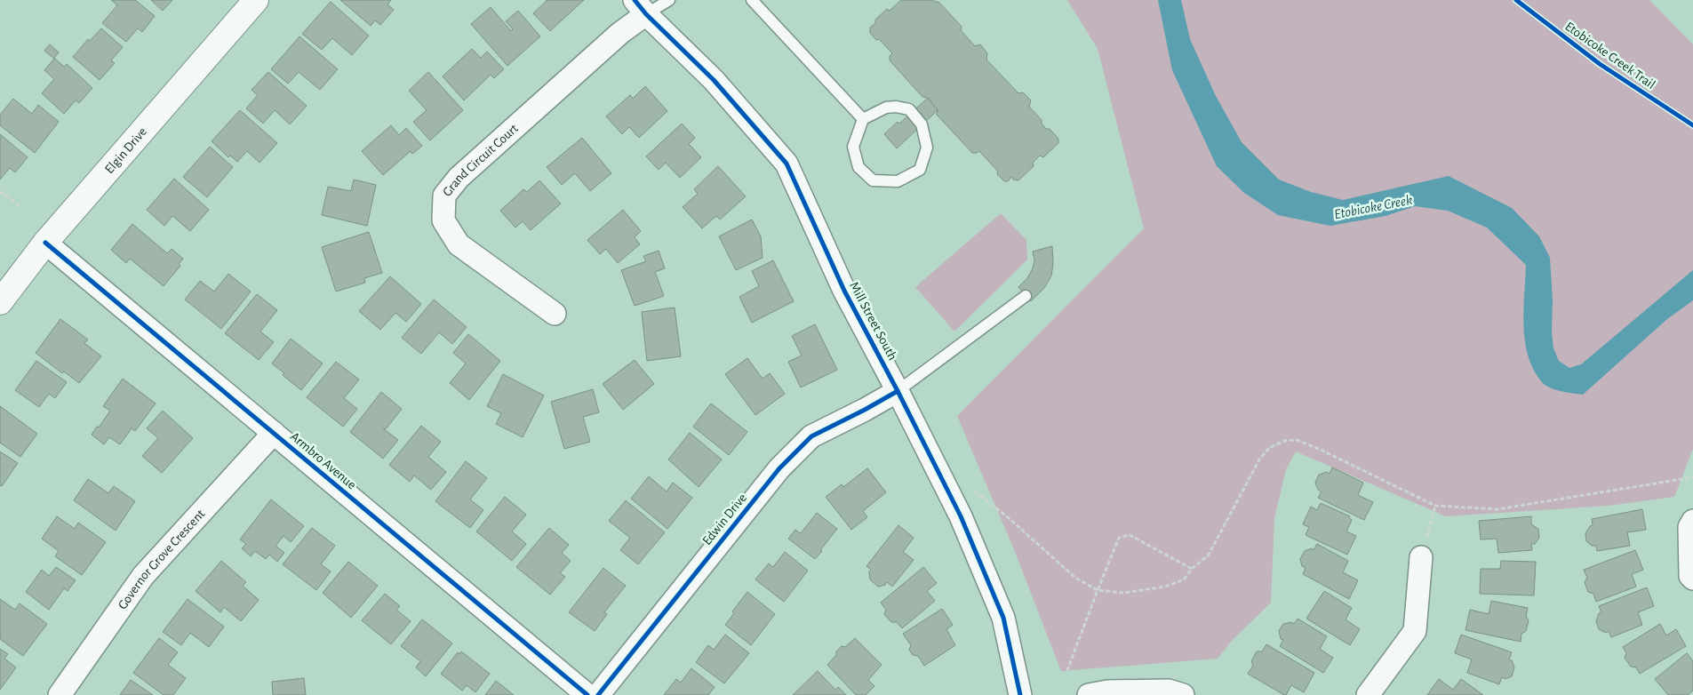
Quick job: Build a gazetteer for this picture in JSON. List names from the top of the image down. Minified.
{"streets":{"street":["Elgin Drive","Grand Circuit Court","Mill Street South","Armbro Avenue","Edwin Drive","Governor Grove Crescent"],"cycle path":["Etobicoke Creek Trail"]},"crossings":[["Elgin Drive","Armbro Avenue"],["Grand Circuit Court","Mill Street South"],["Mill Street South","Edwin Drive"],["Armbro Avenue","Governor Grove Crescent"]],"water":["Etobicoke Creek"]}
